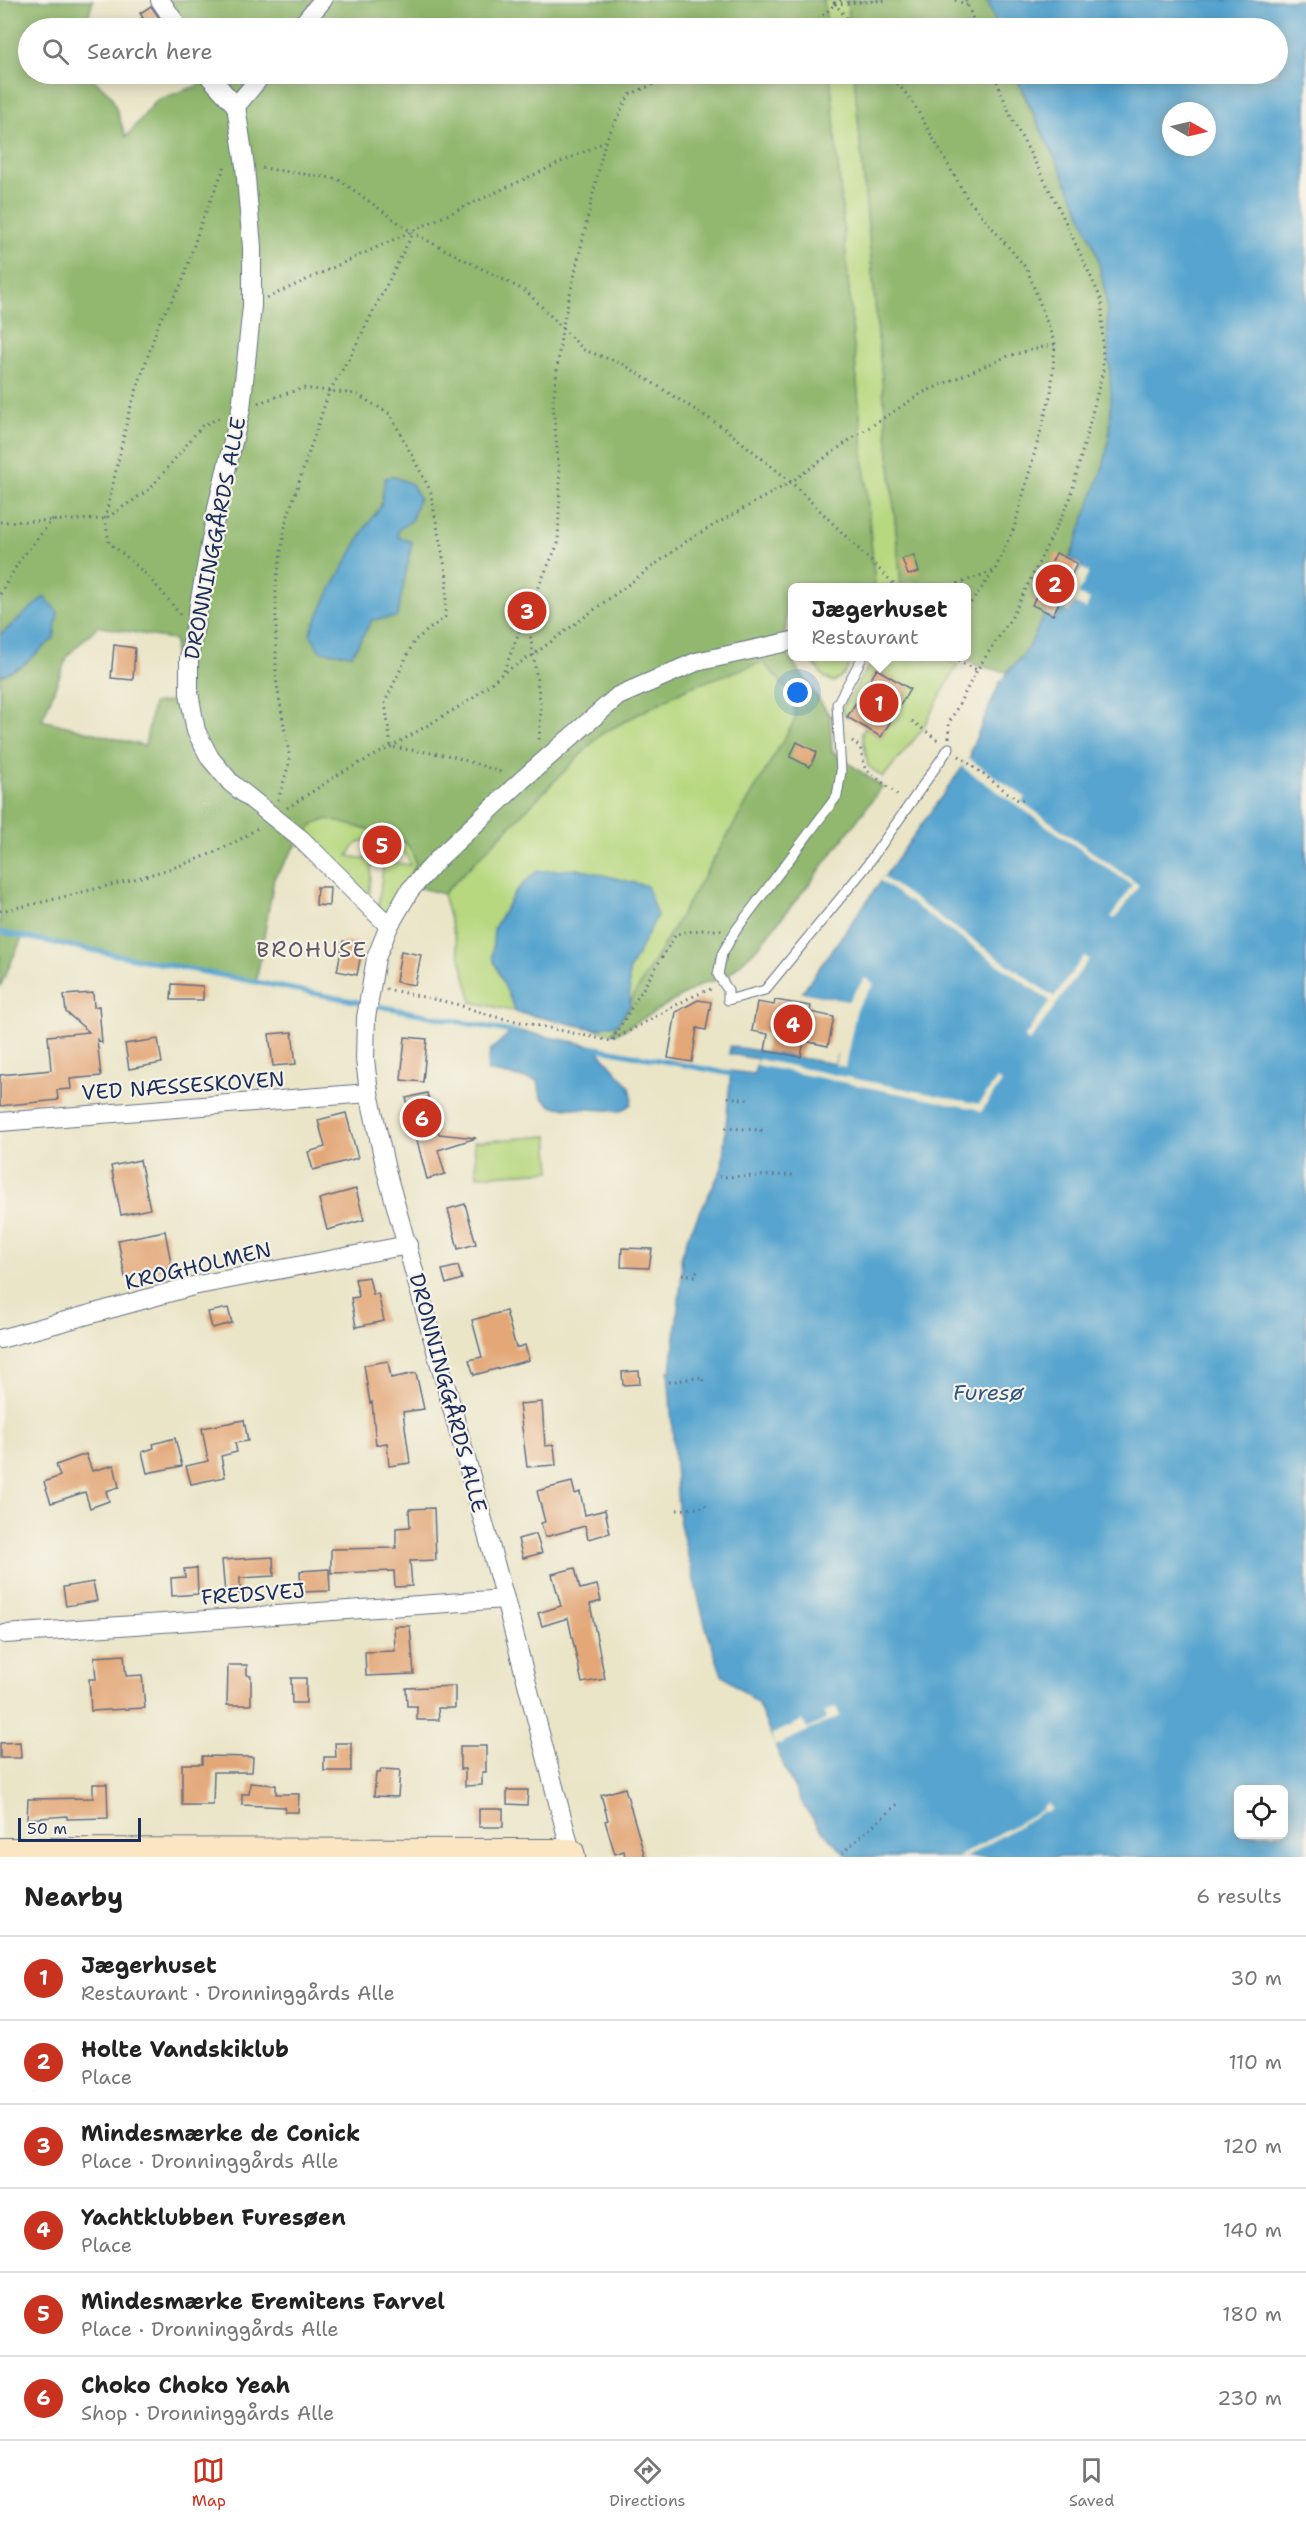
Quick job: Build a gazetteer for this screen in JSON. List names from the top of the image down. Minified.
{"streets":{"street":["DRONNINGGÅRDS ALLE","VED NÆSSESKOVEN","KROGHOLMEN","FREDSVEJ"]},"crossings":[["DRONNINGGÅRDS ALLE","VED NÆSSESKOVEN"],["DRONNINGGÅRDS ALLE","KROGHOLMEN"],["DRONNINGGÅRDS ALLE","FREDSVEJ"]],"districts":["BROHUSE"],"water":["Furesø"],"scale_bar":"50 m","north":"right","page":{"search":"Search here","pins":["2","3","1","5","4","6"],"popup":["Jægerhuset","Restaurant"],"scale":"50 m","heading":["Nearby","6 results"],"list":[{"mark":"1","name":"Jægerhuset","note":"Restaurant · Dronninggårds Alle","value":"30 m"},{"mark":"2","name":"Holte Vandskiklub","note":"Place","value":"110 m"},{"mark":"3","name":"Mindesmærke de Conick","note":"Place · Dronninggårds Alle","value":"120 m"},{"mark":"4","name":"Yachtklubben Furesøen","note":"Place","value":"140 m"},{"mark":"5","name":"Mindesmærke Eremitens Farvel","note":"Place · Dronninggårds Alle","value":"180 m"},{"mark":"6","name":"Choko Choko Yeah","note":"Shop · Dronninggårds Alle","value":"230 m"}],"nav":["Map","Directions","Saved"]}}
